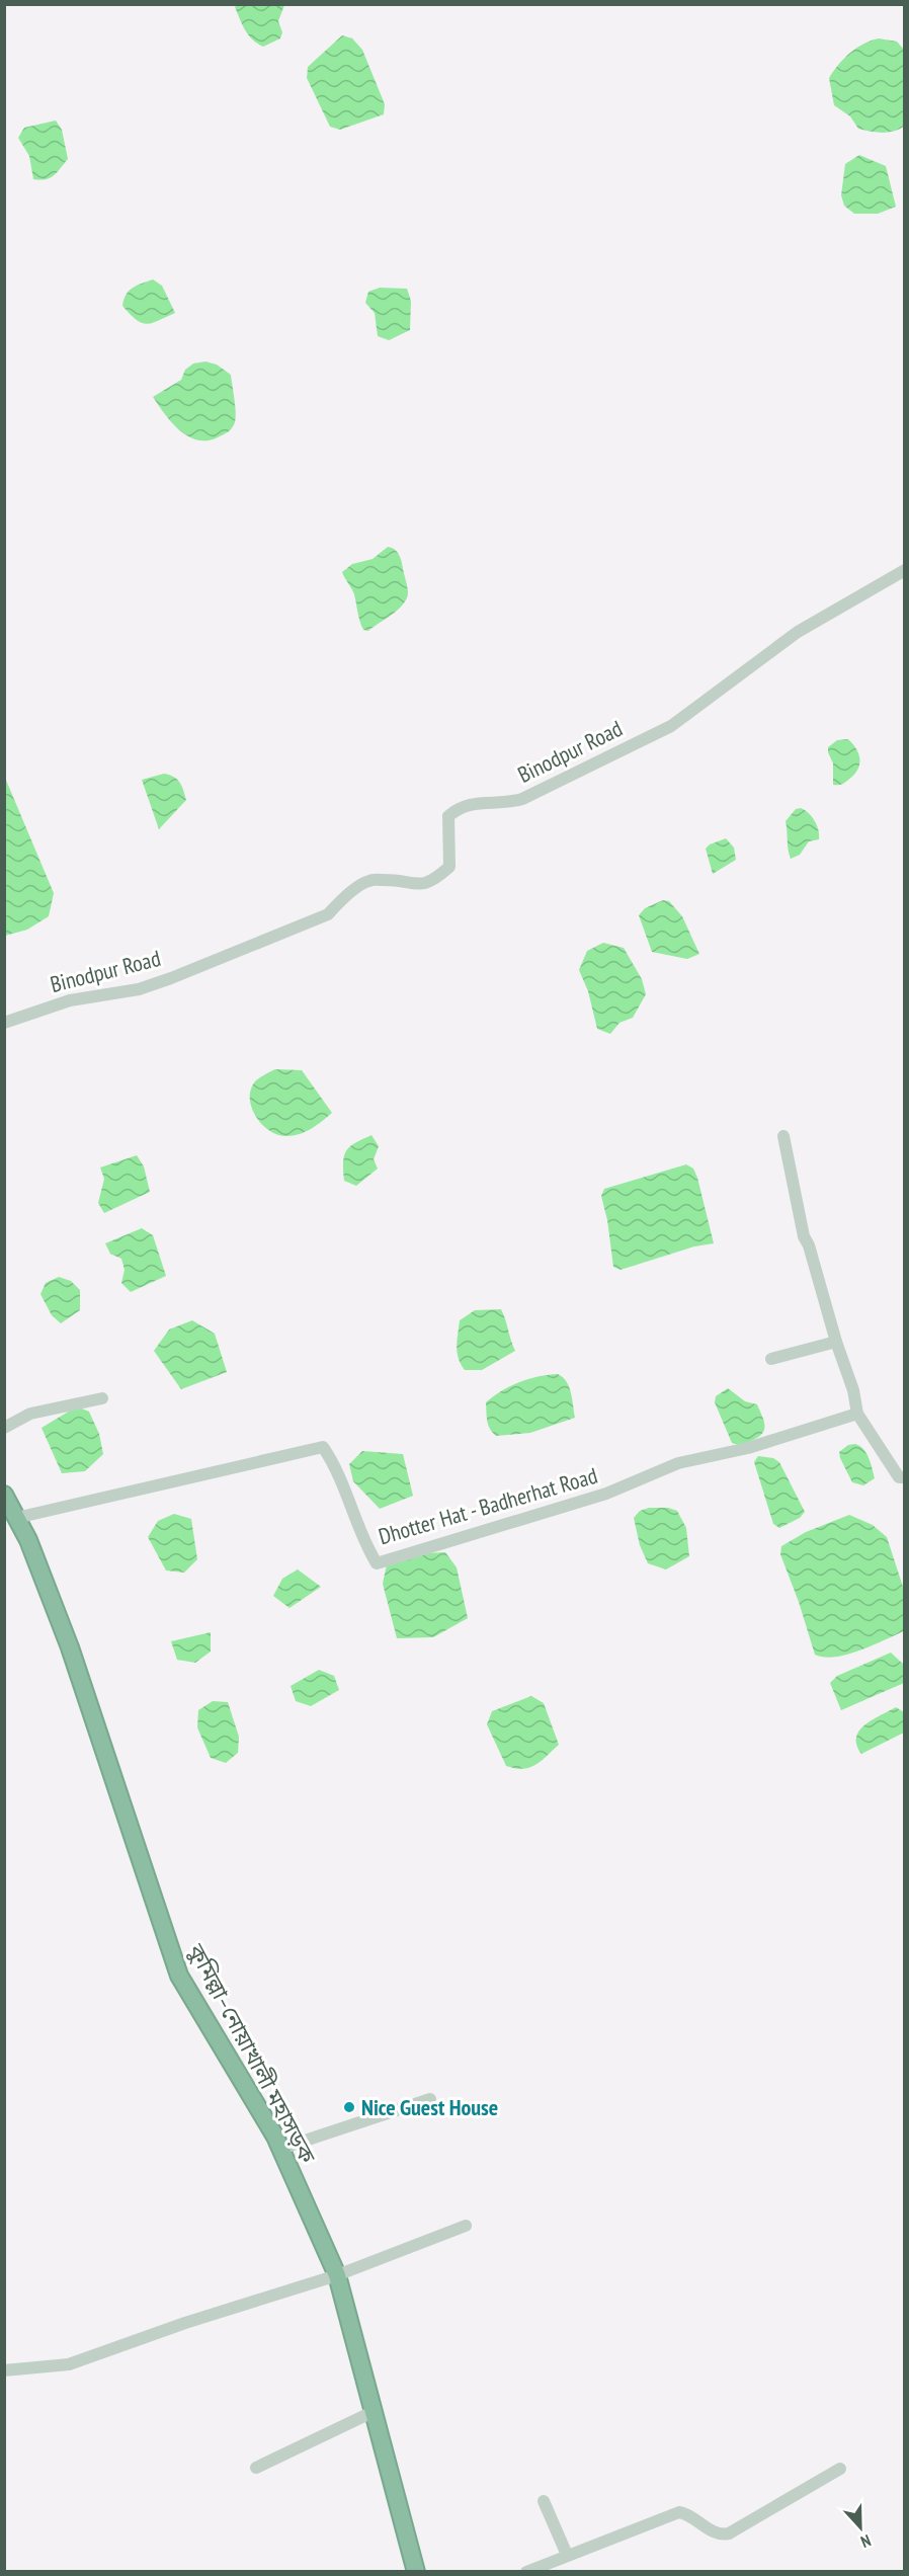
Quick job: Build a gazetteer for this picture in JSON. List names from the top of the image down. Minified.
{"streets":{"highway":["কুমিল্লা–নোয়াখালী মহাসড়ক"],"street":["Binodpur Road","Dhotter Hat - Badherhat Road"]},"crossings":[["Dhotter Hat - Badherhat Road","কুমিল্লা–নোয়াখালী মহাসড়ক"]],"places":["Nice Guest House"],"north":"bottom"}
